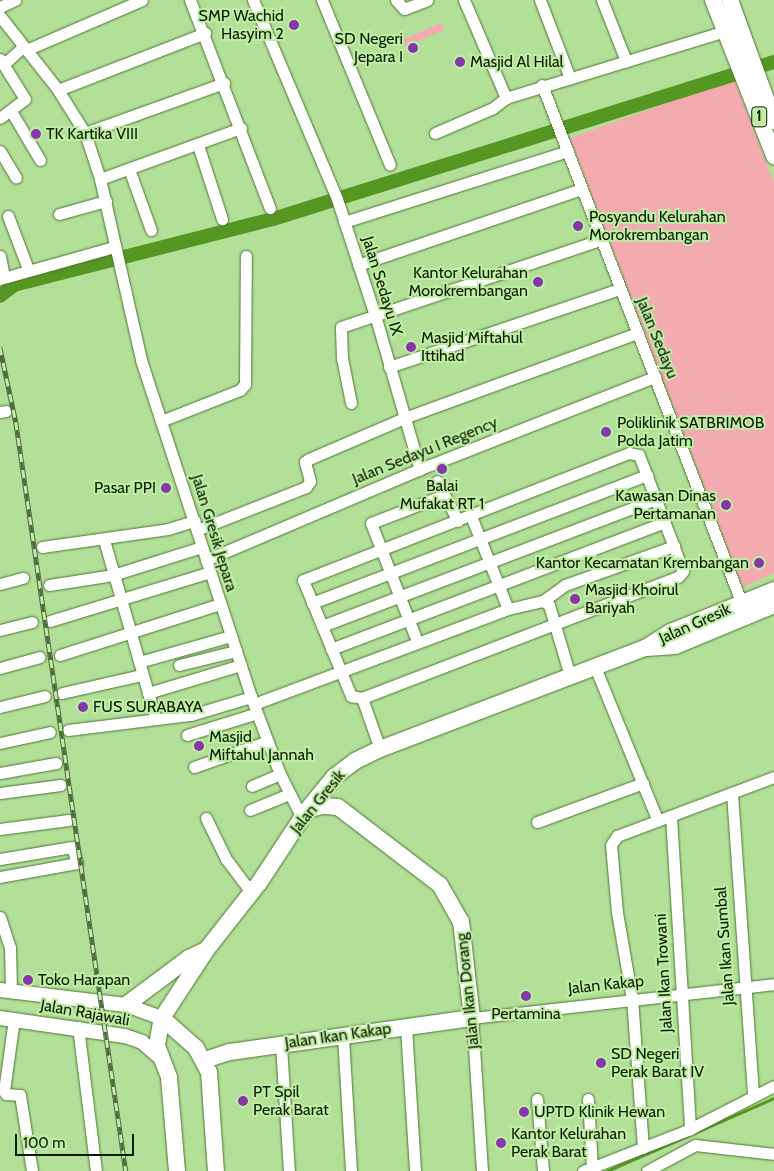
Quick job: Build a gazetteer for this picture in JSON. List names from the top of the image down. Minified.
{"streets":{"highway":["1","Jalan Gresik","Jalan Ikan Dorang","Jalan Ikan Kakap"],"main road":["Jalan Rajawali"],"street":["Jalan Sedayu IX","Jalan Sedayu","Jalan Sedayu I Regency","Jalan Gresik Jepara","Jalan Ikan Sumbal","Jalan Ikan Trowani","Jalan Kakap"]},"crossings":[["Jalan Sedayu IX","Jalan Sedayu I Regency"],["Jalan Sedayu","Jalan Sedayu I Regency"],["Jalan Sedayu","Jalan Gresik"],["Jalan Sedayu I Regency","Jalan Gresik Jepara"],["Jalan Gresik Jepara","Jalan Gresik"],["Jalan Gresik","Jalan Rajawali"],["Jalan Ikan Sumbal","Jalan Kakap"],["Jalan Ikan Trowani","Jalan Kakap"],["Jalan Kakap","Jalan Ikan Dorang"],["Jalan Kakap","Jalan Ikan Kakap"],["Jalan Ikan Dorang","Jalan Ikan Kakap"]],"places":["SMP Wachid Hasyim 2","SD Negeri Jepara I","Masjid Al Hilal","TK Kartika VIII","Posyandu Kelurahan Morokrembangan","Kantor Kelurahan Morokrembangan","Masjid Miftahul Ittihad","Poliklinik SATBRIMOB Polda Jatim","Balai Mufakat RT 1","Pasar PPI","Kawasan Dinas Pertamanan","Kantor Kecamatan Krembangan","Masjid Khoirul Bariyah","FUS SURABAYA","Masjid Miftahul Jannah","Toko Harapan","Pertamina","SD Negeri Perak Barat IV","PT Spil Perak Barat","UPTD Klinik Hewan","Kantor Kelurahan Perak Barat"],"scale_bar":"100 m"}
